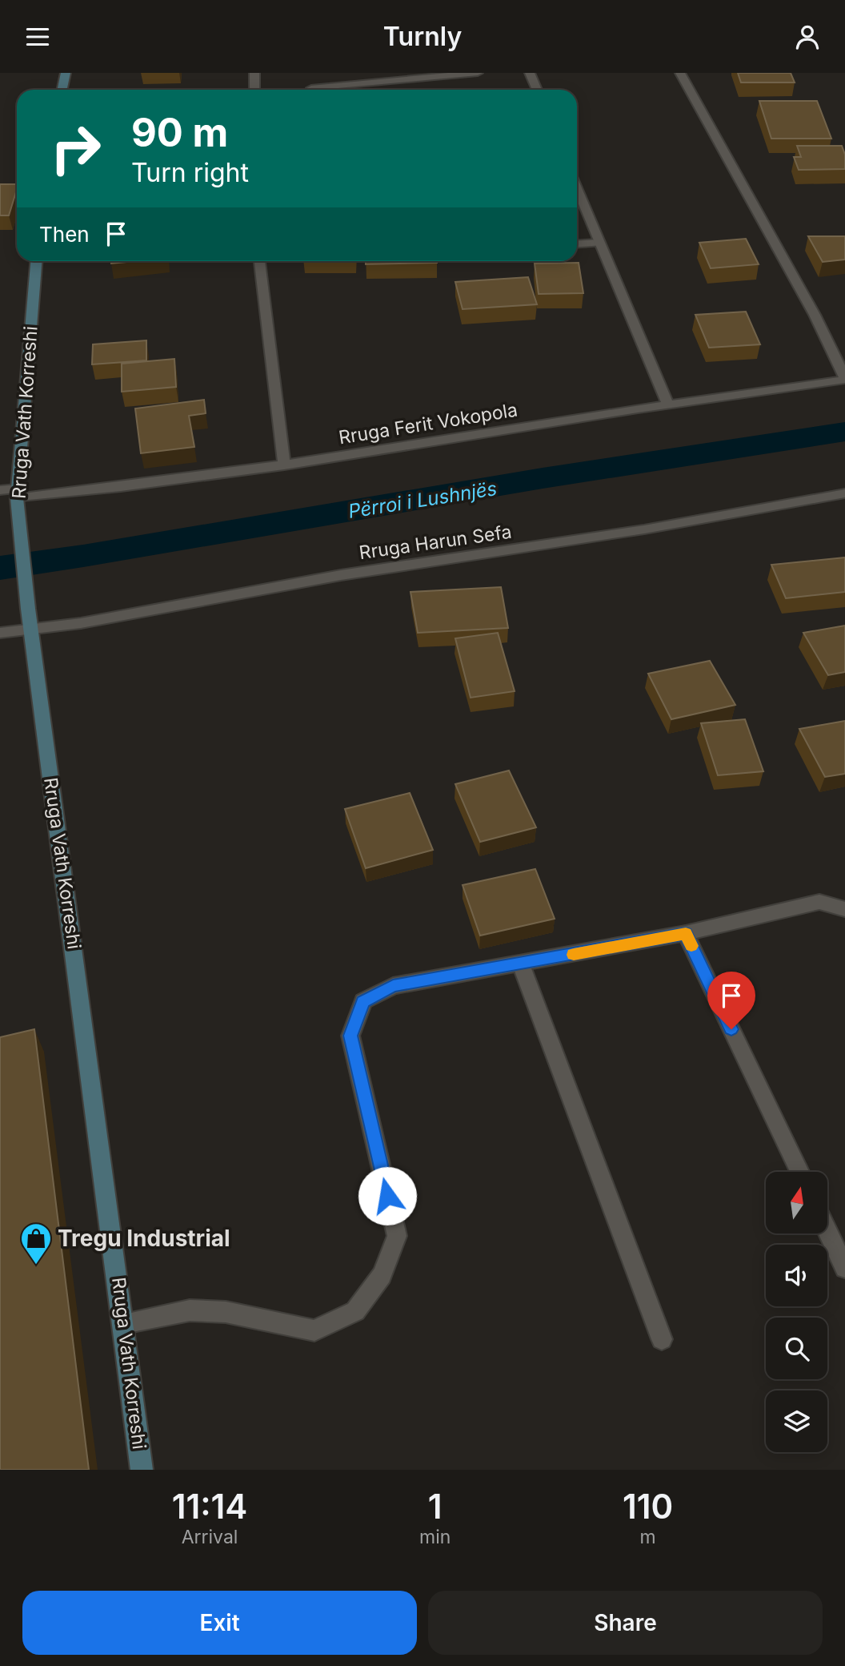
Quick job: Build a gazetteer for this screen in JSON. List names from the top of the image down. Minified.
{"streets":{"main road":["Rruga Vath Korreshi"],"street":["Rruga Ferit Vokopola","Rruga Harun Sefa"]},"crossings":[["Rruga Vath Korreshi","Rruga Ferit Vokopola"],["Rruga Vath Korreshi","Rruga Harun Sefa"]],"water":["Përroi i Lushnjës"],"places":{"shop":["Tregu Industrial"]},"north":"top","page":{"header":"Turnly","turn":["90 m","Turn right"],"then":"Then","eta":["11:14","Arrival","1","min","110","m"],"buttons":["Exit","Share"]}}
